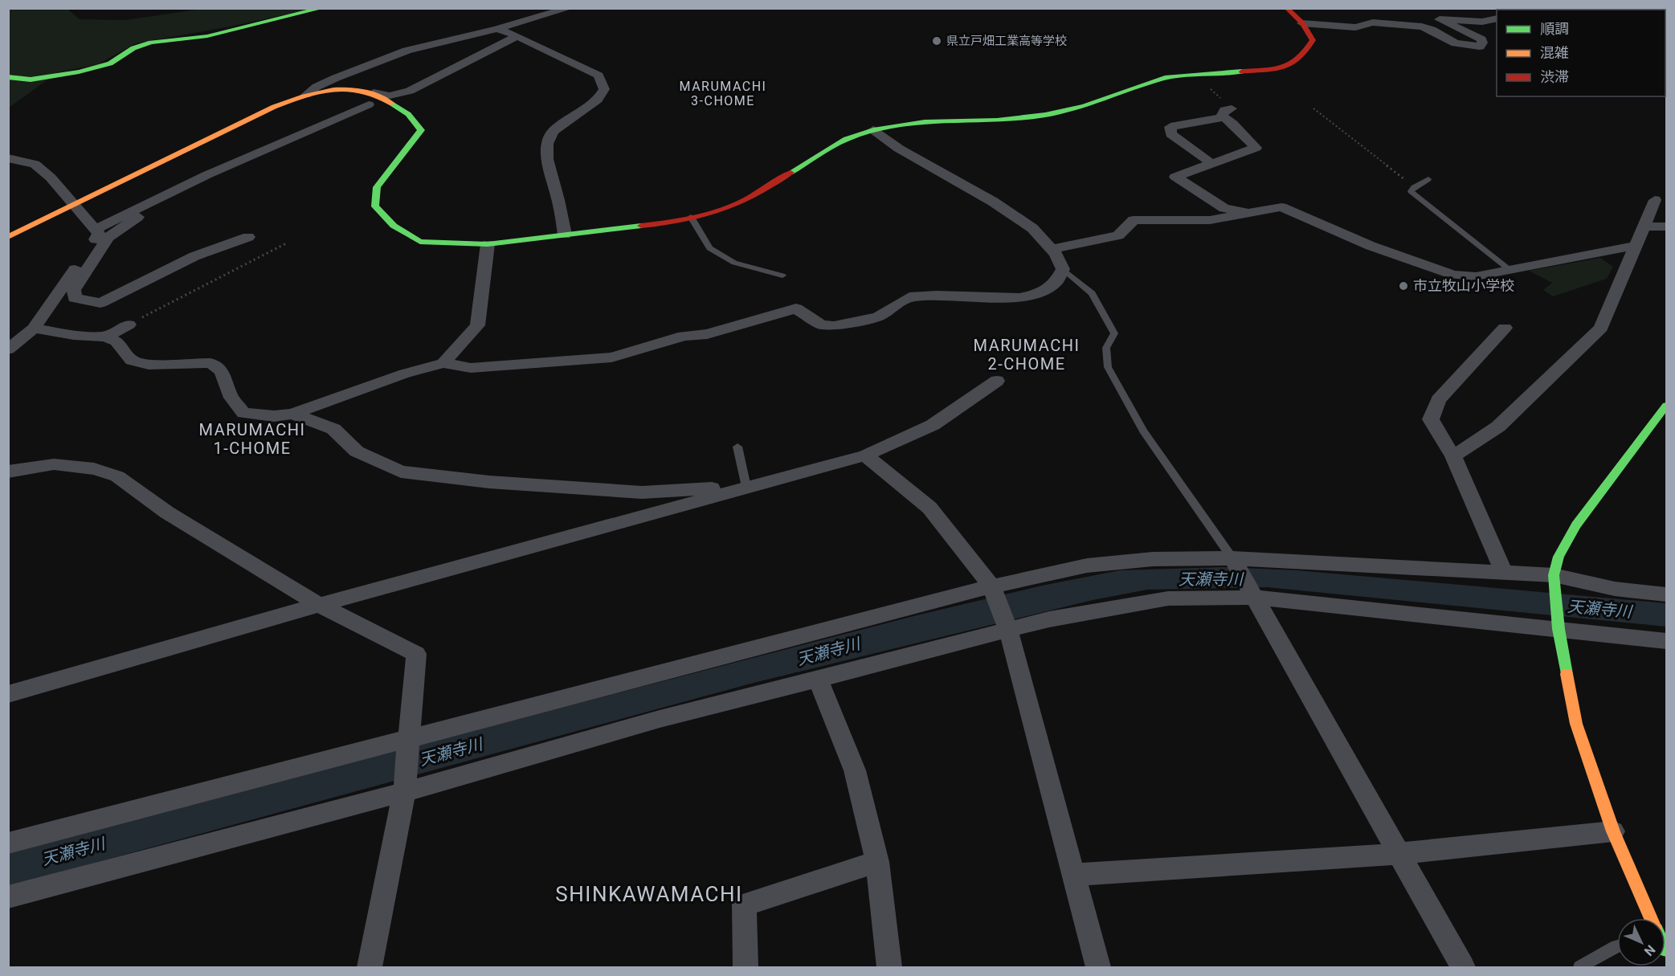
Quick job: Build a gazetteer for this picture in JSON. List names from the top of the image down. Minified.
{"districts":["MARUMACHI 3-CHOME","MARUMACHI 2-CHOME","MARUMACHI 1-CHOME","SHINKAWAMACHI"],"water":["天瀬寺川"],"places":["県立戸畑工業高等学校","市立牧山小学校"],"legend":["順調","混雑","渋滞"],"north":"bottom right"}
